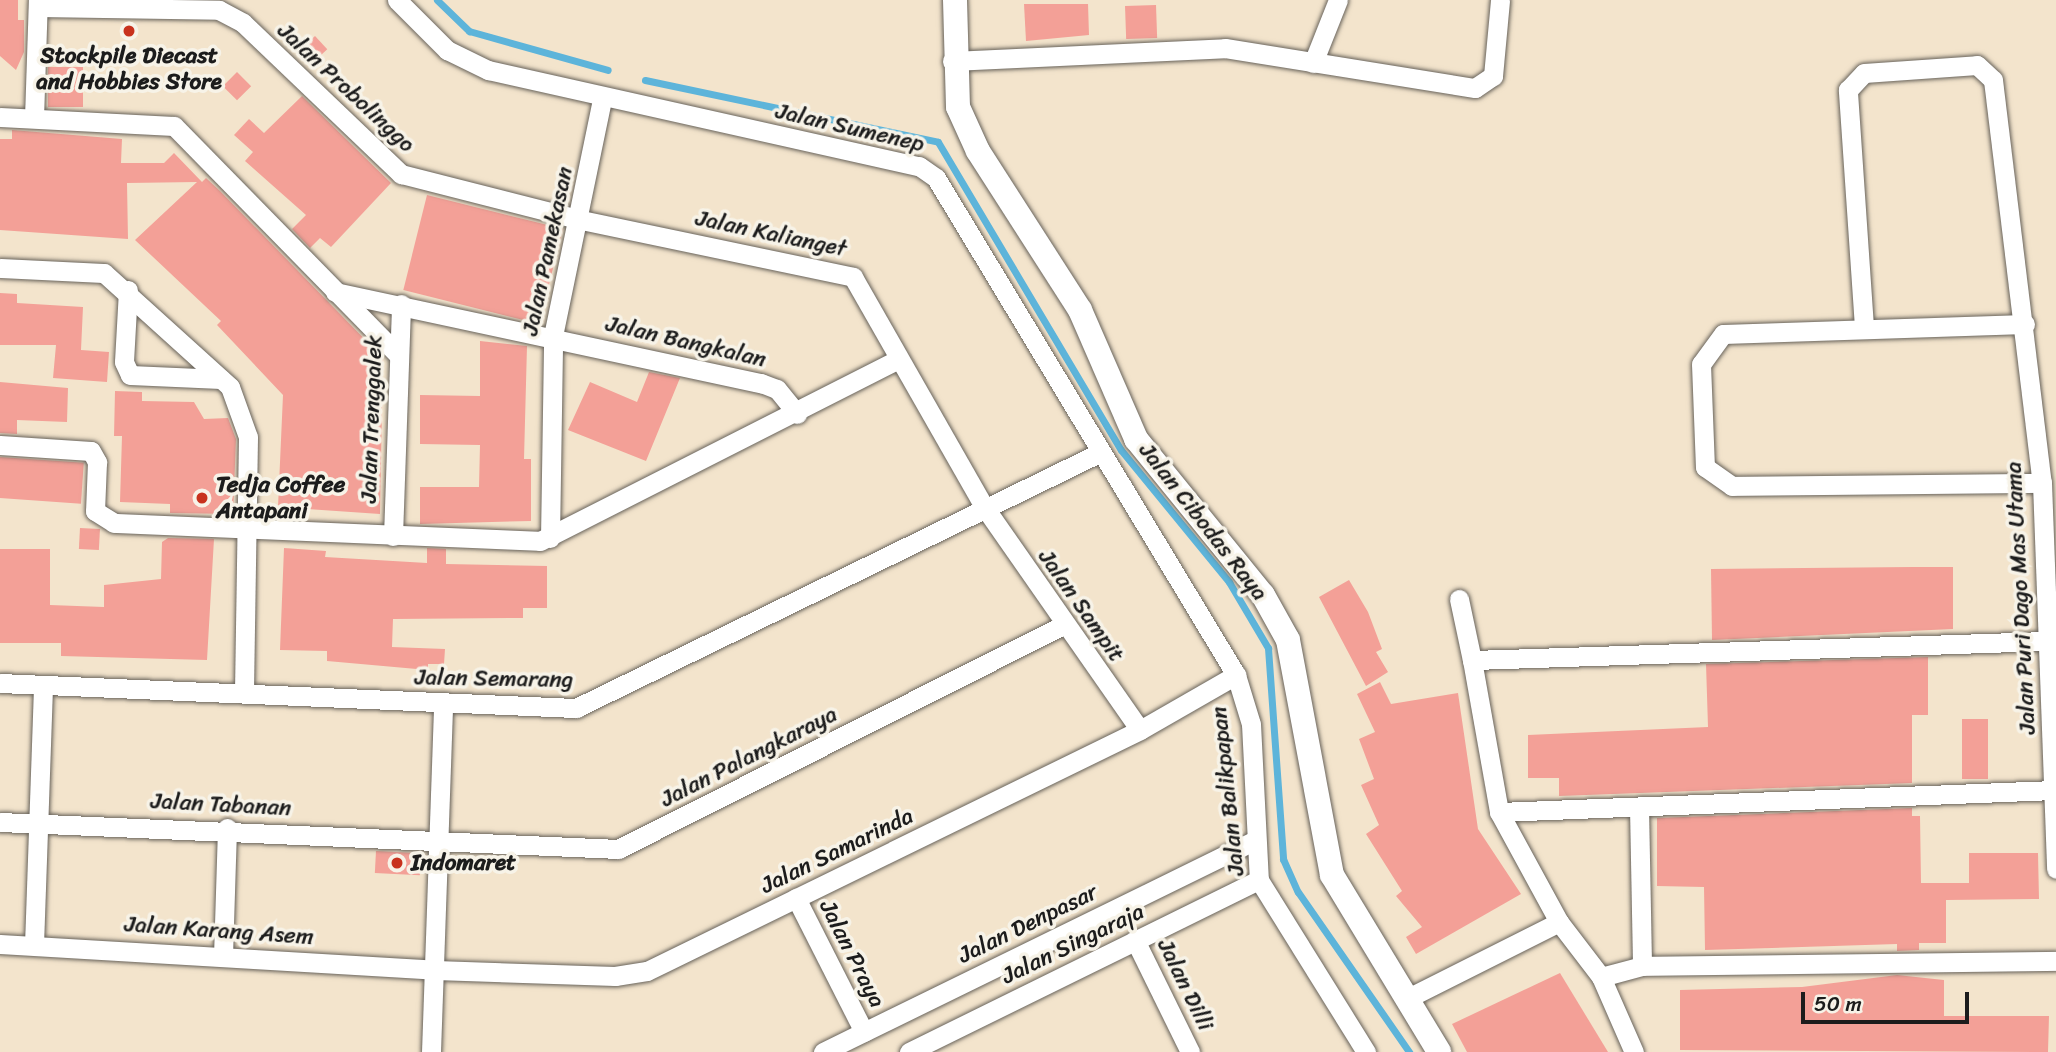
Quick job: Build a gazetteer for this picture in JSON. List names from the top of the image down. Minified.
{"streets":{"street":["Jalan Probolinggo","Jalan Sumenep","Jalan Kalianget","Jalan Pamekasan","Jalan Bangkalan","Jalan Trenggalek","Jalan Cibodas Raya","Jalan Puri Dago Mas Utama","Jalan Sampit","Jalan Semarang","Jalan Palangkaraya","Jalan Balikpapan","Jalan Tabanan","Jalan Samarinda","Jalan Denpasar","Jalan Karang Asem","Jalan Singaraja","Jalan Praya","Jalan Dilli"]},"crossings":[["Jalan Probolinggo","Jalan Kalianget"],["Jalan Probolinggo","Jalan Pamekasan"],["Jalan Sumenep","Jalan Pamekasan"],["Jalan Sumenep","Jalan Semarang"],["Jalan Sumenep","Jalan Balikpapan"],["Jalan Kalianget","Jalan Pamekasan"],["Jalan Kalianget","Jalan Sampit"],["Jalan Kalianget","Jalan Semarang"],["Jalan Pamekasan","Jalan Bangkalan"],["Jalan Bangkalan","Jalan Trenggalek"],["Jalan Sampit","Jalan Semarang"],["Jalan Sampit","Jalan Palangkaraya"],["Jalan Sampit","Jalan Samarinda"],["Jalan Semarang","Jalan Balikpapan"],["Jalan Palangkaraya","Jalan Tabanan"],["Jalan Balikpapan","Jalan Samarinda"],["Jalan Balikpapan","Jalan Denpasar"],["Jalan Balikpapan","Jalan Singaraja"],["Jalan Samarinda","Jalan Karang Asem"],["Jalan Samarinda","Jalan Praya"],["Jalan Denpasar","Jalan Praya"],["Jalan Singaraja","Jalan Dilli"]],"places":["Stockpile Diecast and Hobbies Store","Tedja Coffee Antapani","Indomaret"],"scale_bar":"50 m"}
